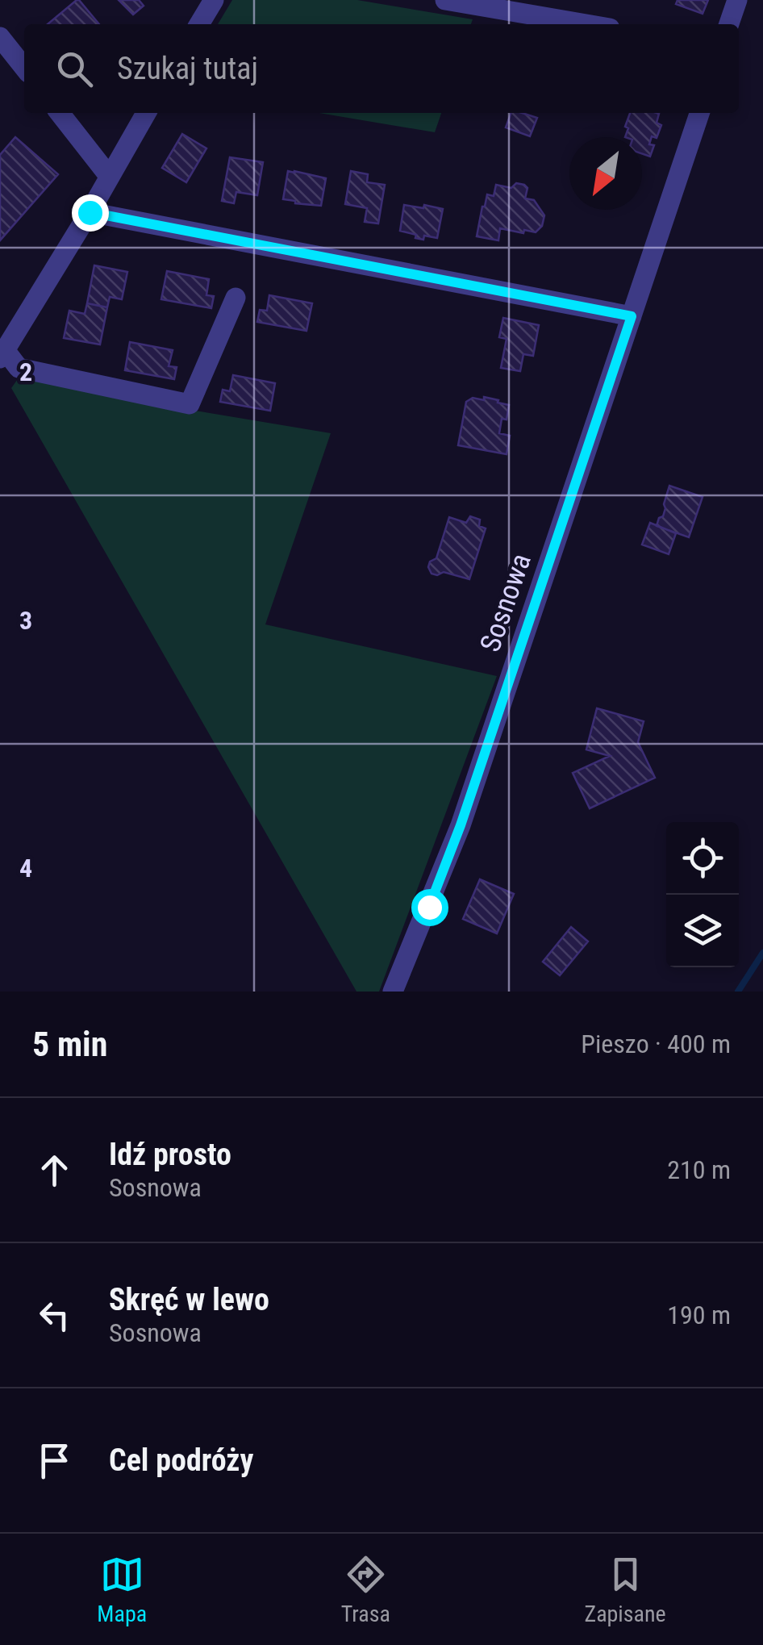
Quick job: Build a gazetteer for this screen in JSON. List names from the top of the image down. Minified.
{"streets":{"street":["Sosnowa"]},"north":"bottom left","page":{"search":"Szukaj tutaj","heading":["5 min","Pieszo · 400 m"],"list":[["Idź prosto","Sosnowa","210 m"],["Skręć w lewo","Sosnowa","190 m"],"Cel podróży"],"nav":["Mapa","Trasa","Zapisane"]},"grid":{"rows":["2","3","4"]}}
